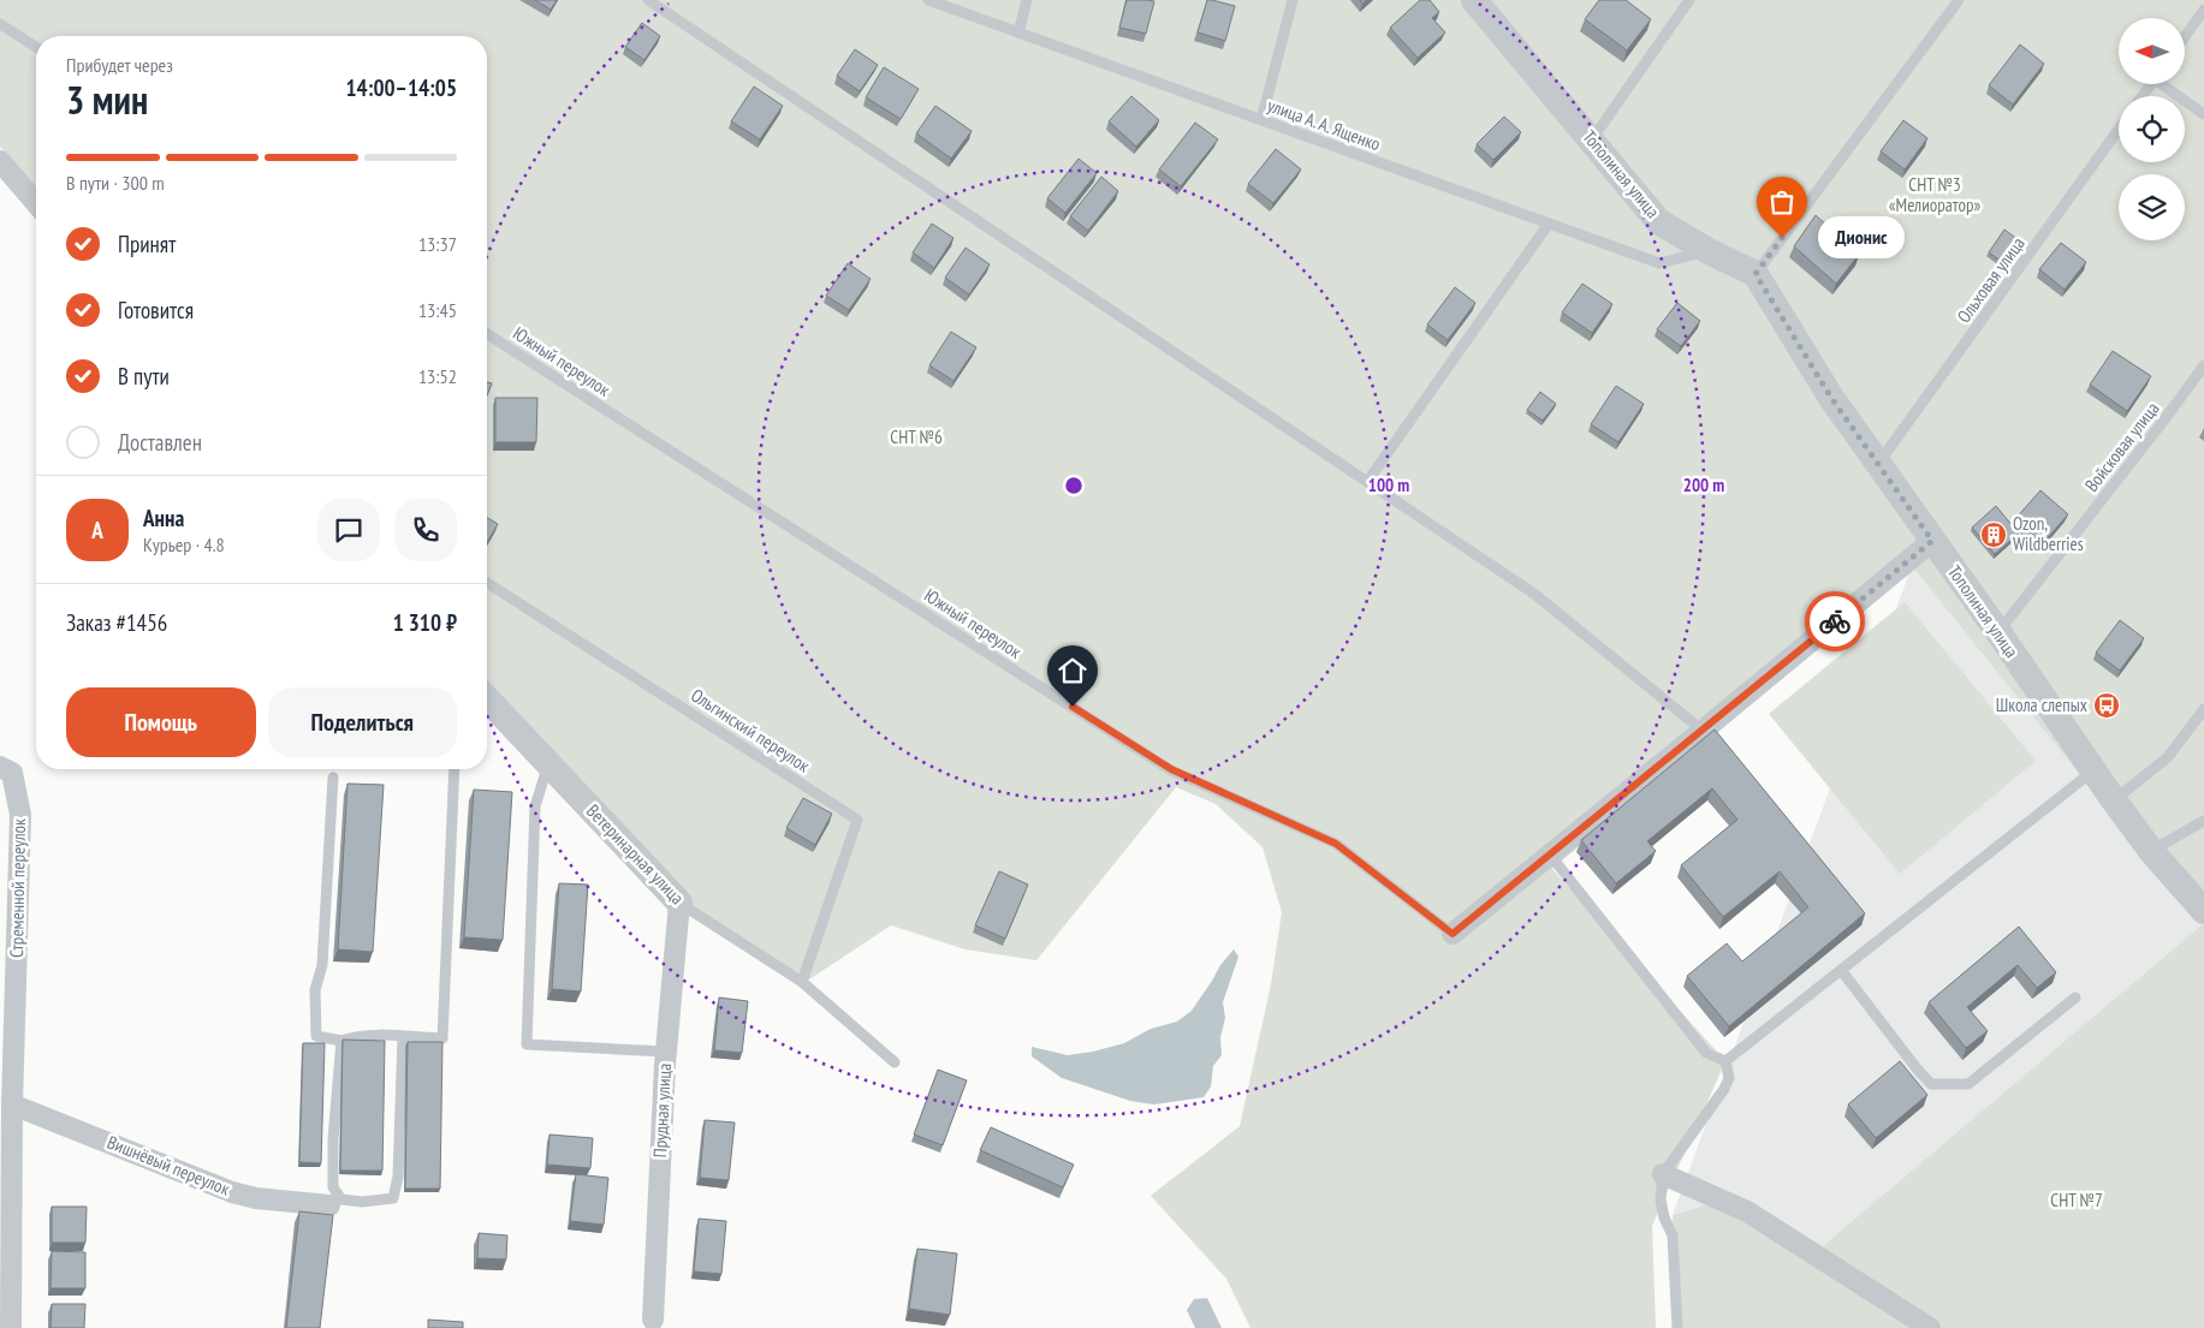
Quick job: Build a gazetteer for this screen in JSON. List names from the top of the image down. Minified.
{"streets":{"street":["Тополиная улица","Ветеринарная улица","Стременной переулок","Прудная улица","Вишнёвый переулок"],"lane":["улица А. А. Ященко","Ольховая улица","Южный переулок","Войсковая улица","Ольгинский переулок"]},"crossings":[["улица А. А. Ященко","Тополиная улица"],["Тополиная улица","Ольховая улица"],["Тополиная улица","Войсковая улица"],["Ольгинский переулок","Ветеринарная улица"],["Ветеринарная улица","Прудная улица"],["Стременной переулок","Вишнёвый переулок"]],"parks":["СНТ №3 «Мелиоратор»","СНТ №6","СНТ №7"],"places":{"other":["Дионис"],"building":["Ozon, Wildberries"],"bus stop":["Школа слепых"]},"north":"left","page":{"heading":["3 мин","Прибудет через","14:00–14:05"],"panel":["Анна","Курьер · 4.8","Заказ #1456","1 310 ₽"],"bar":"В пути · 300 m","list":[["Принят","13:37"],["Готовится","13:45"],["В пути","13:52"],"Доставлен"],"bubble":"Дионис","round":"А","buttons":["Помощь","Поделиться"]},"rings":["100 m","200 m"]}
